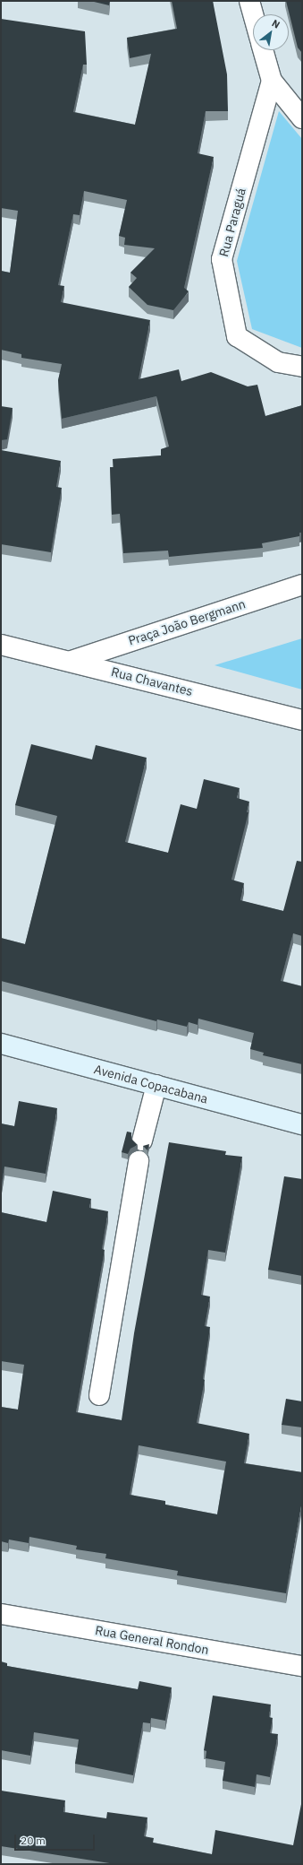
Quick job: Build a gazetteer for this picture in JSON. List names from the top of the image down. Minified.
{"streets":{"street":["Rua Paraguá","Praça João Bergmann","Rua Chavantes","Avenida Copacabana","Rua General Rondon"]},"crossings":[["Praça João Bergmann","Rua Chavantes"]],"scale_bar":"20 m","north":"top right"}
